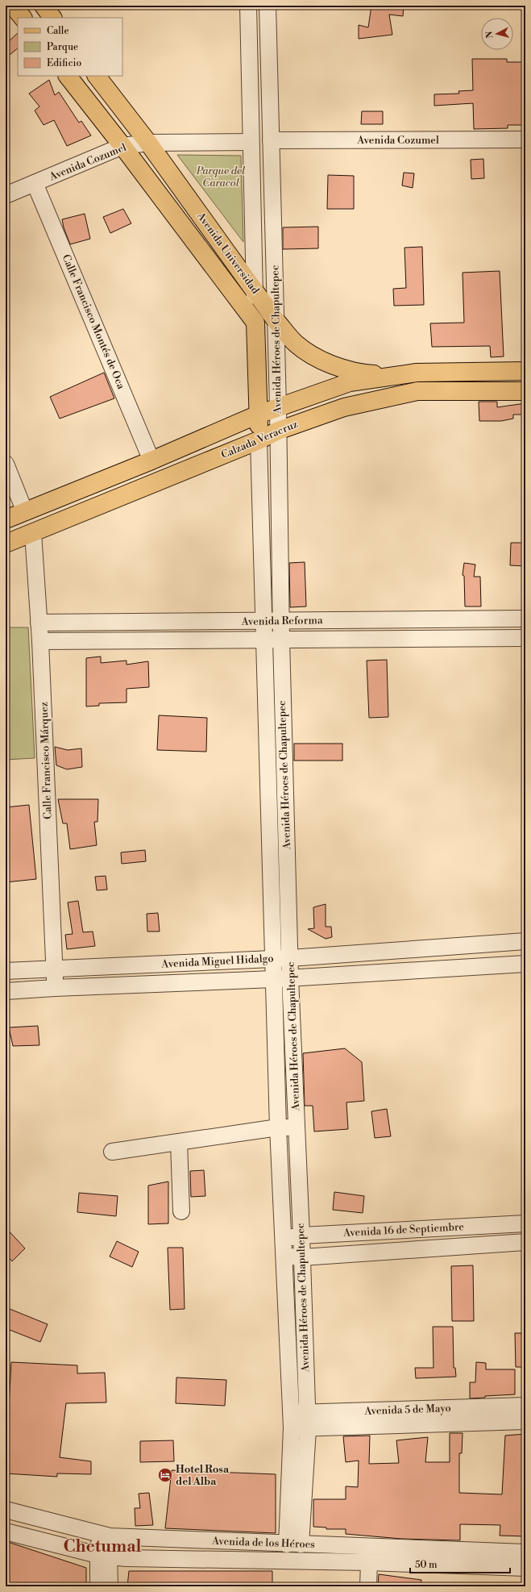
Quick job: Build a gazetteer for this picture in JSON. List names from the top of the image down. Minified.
{"streets":{"main road":["Avenida Universidad","Avenida Héroes de Chapultepec","Calzada Veracruz"],"street":["Avenida Cozumel","Calle Francisco Montés de Oca","Avenida Reforma","Calle Francisco Márquez","Avenida Miguel Hidalgo","Avenida 16 de Septiembre","Avenida 5 de Mayo","Avenida de los Héroes"]},"crossings":[["Avenida Cozumel","Avenida Universidad"],["Avenida Cozumel","Calle Francisco Montés de Oca"],["Avenida Cozumel","Avenida Héroes de Chapultepec"],["Avenida Universidad","Avenida Héroes de Chapultepec"],["Avenida Héroes de Chapultepec","Calzada Veracruz"],["Avenida Héroes de Chapultepec","Avenida Reforma"],["Avenida Héroes de Chapultepec","Avenida Miguel Hidalgo"],["Avenida Héroes de Chapultepec","Avenida 16 de Septiembre"],["Avenida Héroes de Chapultepec","Avenida 5 de Mayo"],["Avenida Héroes de Chapultepec","Avenida de los Héroes"],["Calzada Veracruz","Calle Francisco Márquez"],["Avenida Reforma","Calle Francisco Márquez"],["Calle Francisco Márquez","Avenida Miguel Hidalgo"]],"districts":["Chetumal"],"parks":["Parque del Caracol"],"places":{"hotel":["Hotel Rosa del Alba"]},"legend":["Calle","Parque","Edificio"],"scale_bar":"50 m","north":"left"}
